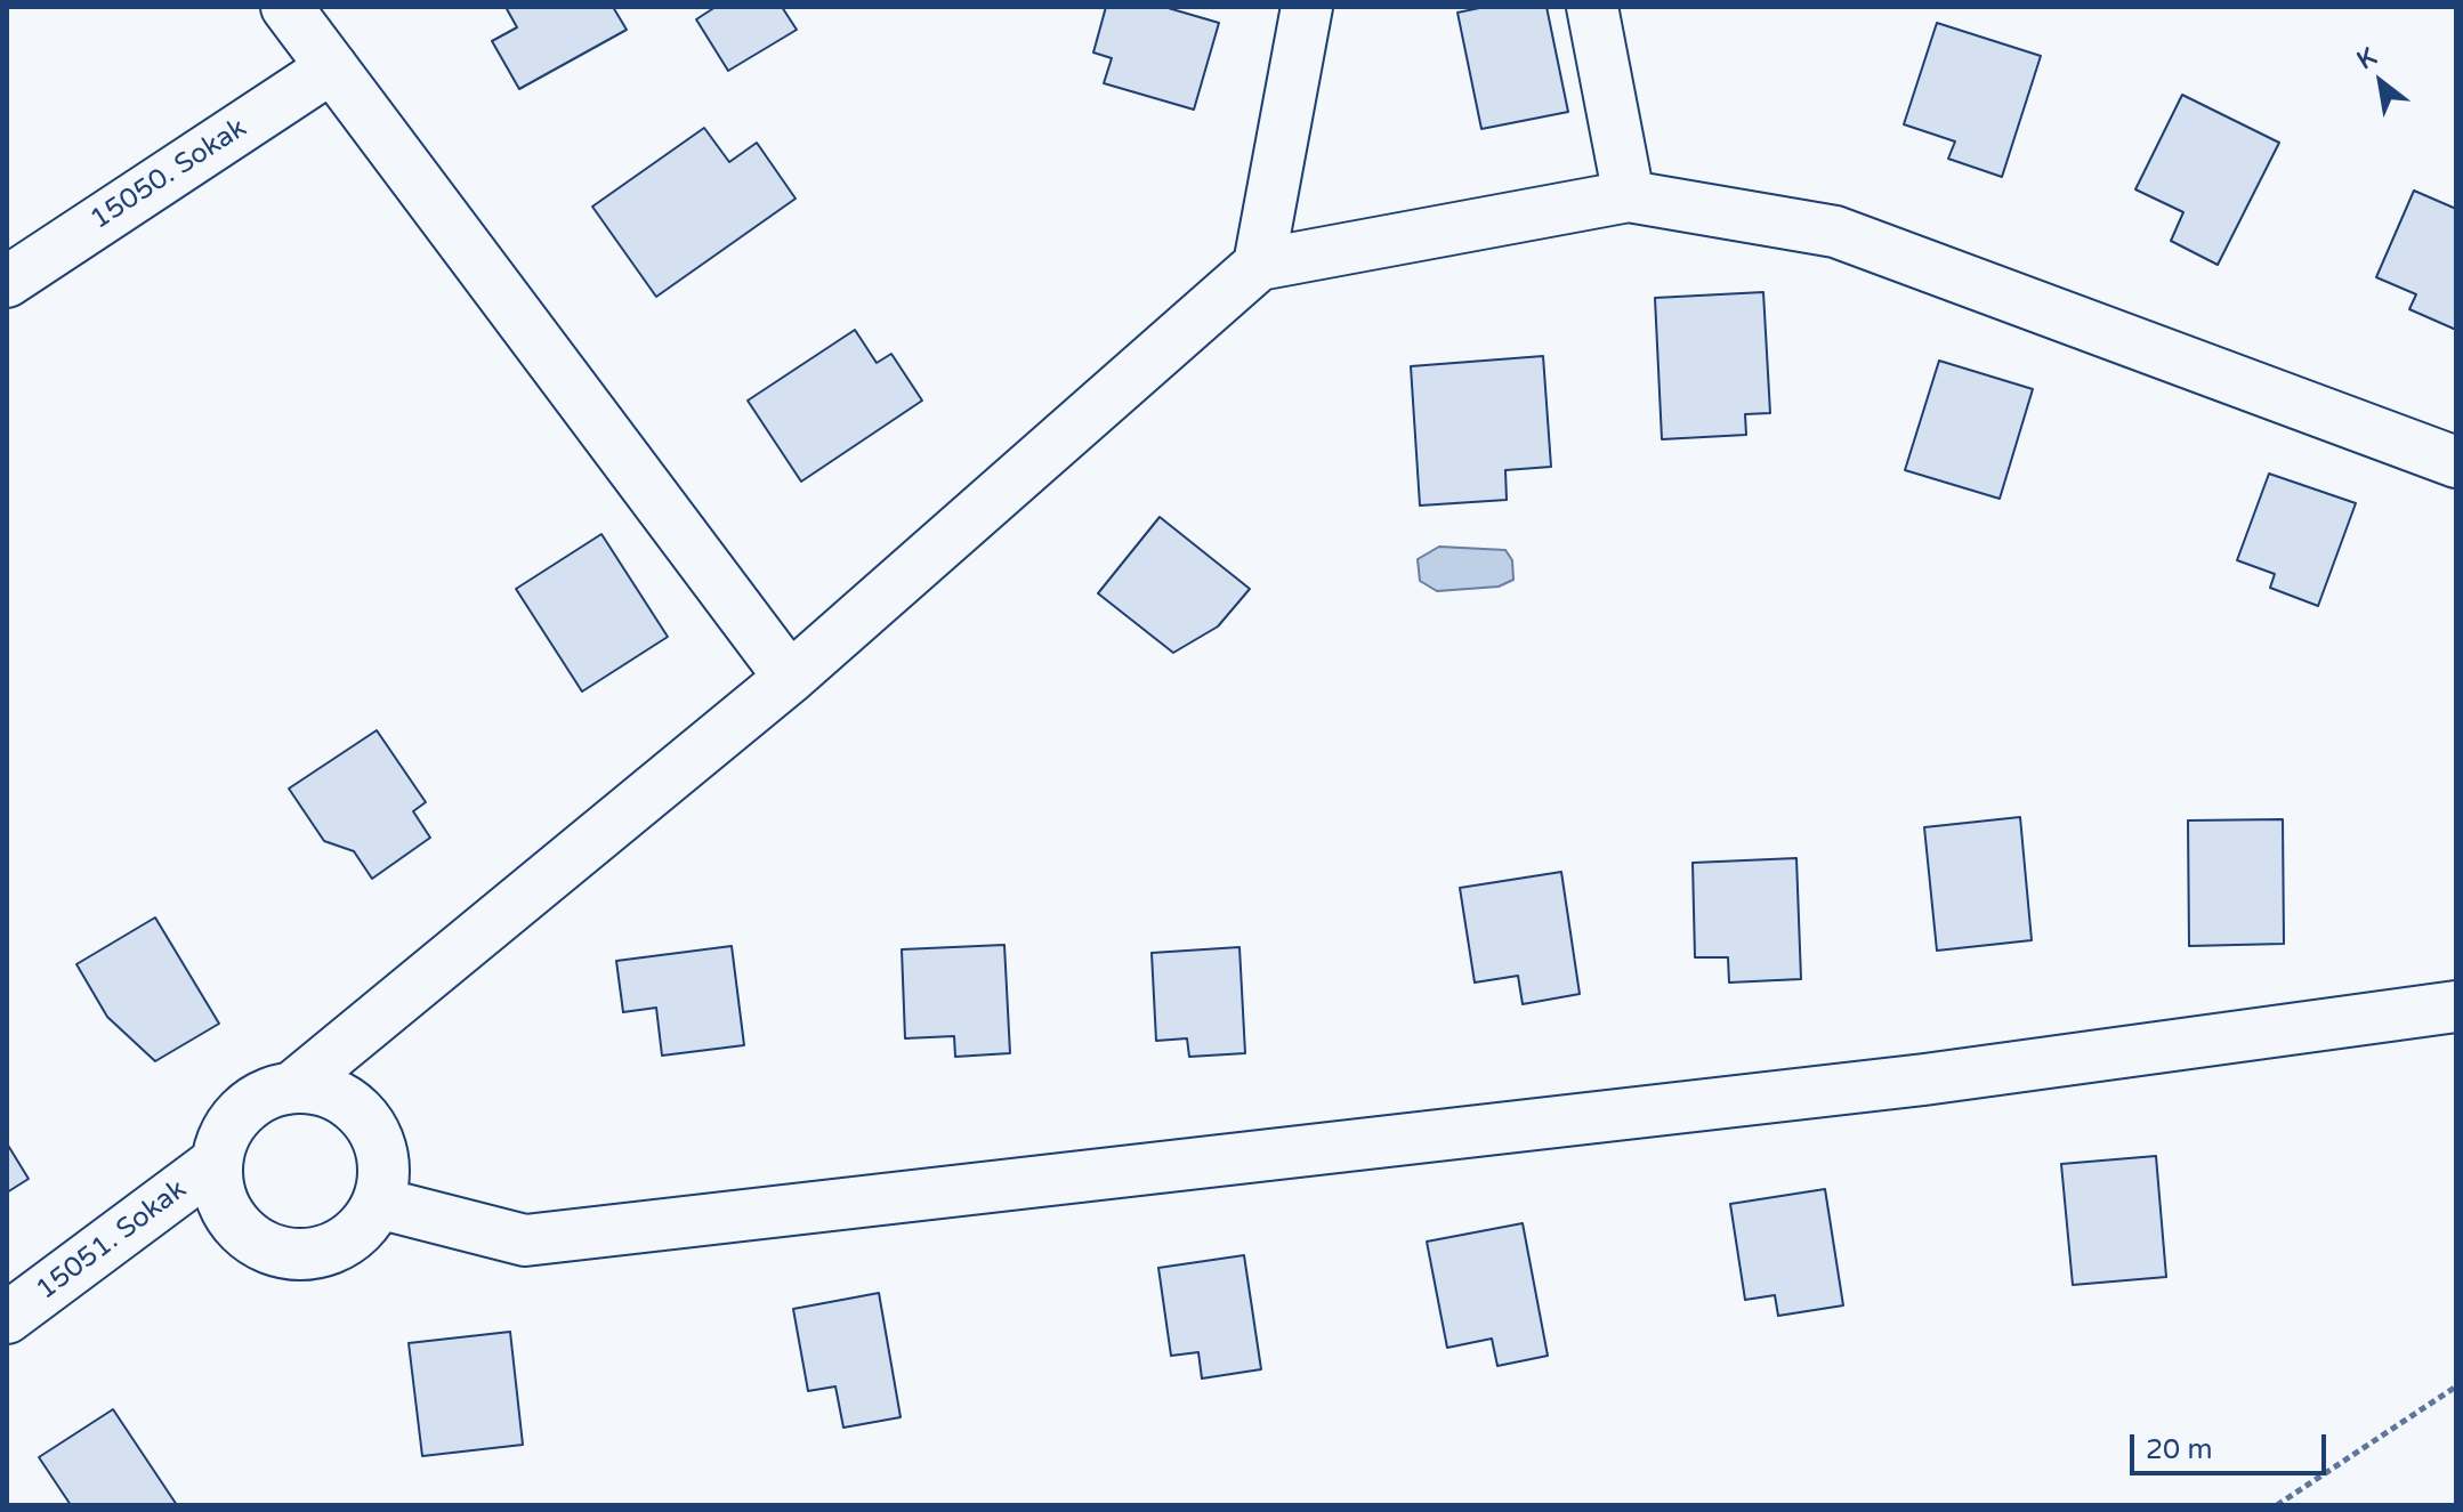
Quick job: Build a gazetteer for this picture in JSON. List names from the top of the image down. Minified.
{"streets":{"street":["15050. Sokak","15051. Sokak"]},"scale_bar":"20 m","north":"top left"}
